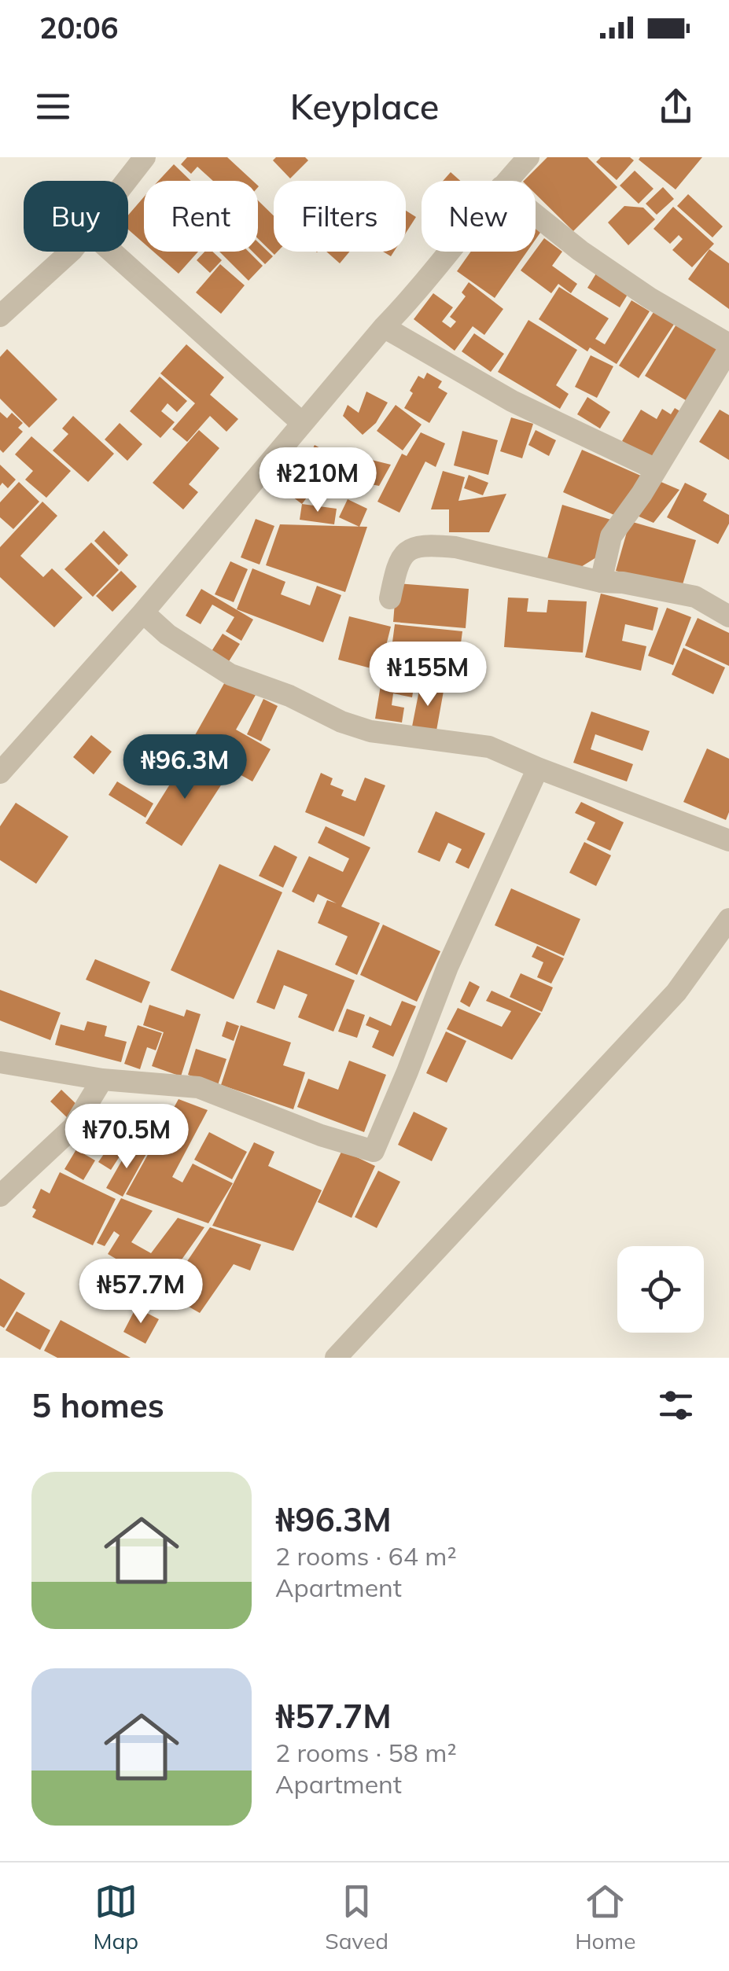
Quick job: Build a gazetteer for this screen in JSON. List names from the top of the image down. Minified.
{"page":{"status":"20:06","header":"Keyplace","chip":["Buy","Rent","Filters","New"],"price":["₦210M","₦155M","₦96.3M","₦70.5M","₦57.7M"],"heading":"5 homes","list":[{"name":"₦96.3M","note":"2 rooms · 64 m² · Apartment"},{"name":"₦57.7M","note":"2 rooms · 58 m² · Apartment"}],"tabs":["Map","Saved","Home"]}}
